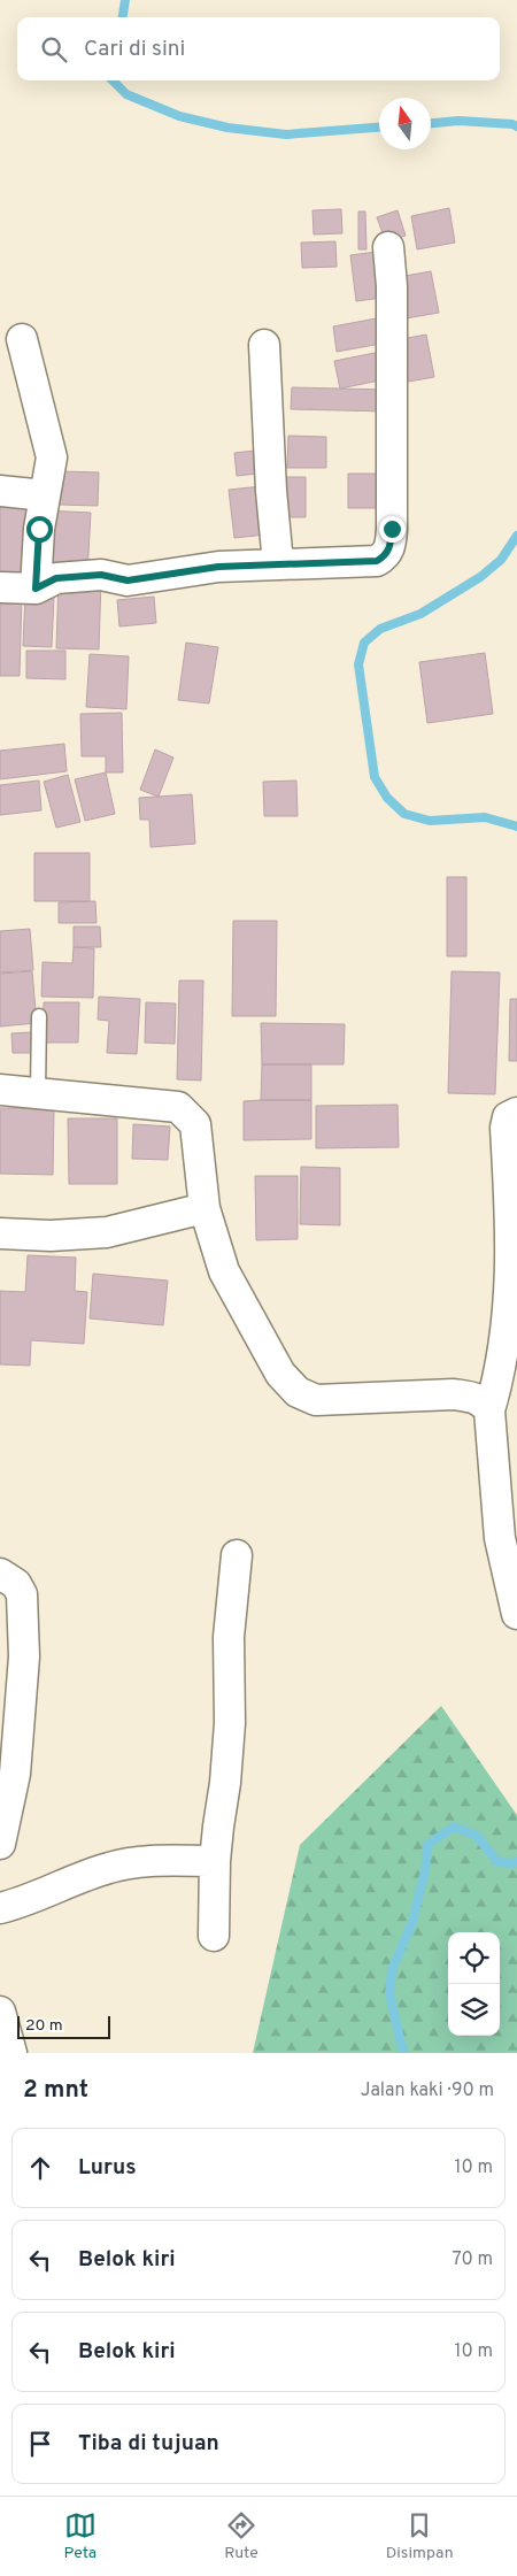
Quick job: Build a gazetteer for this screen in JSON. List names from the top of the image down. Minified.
{"scale_bar":"20 m","north":"top","page":{"search":"Cari di sini","scale":"20 m","heading":["2 mnt","Jalan kaki · 90 m"],"list":[["Lurus","10 m"],["Belok kiri","70 m"],["Belok kiri","10 m"],"Tiba di tujuan"],"nav":["Peta","Rute","Disimpan"]}}
